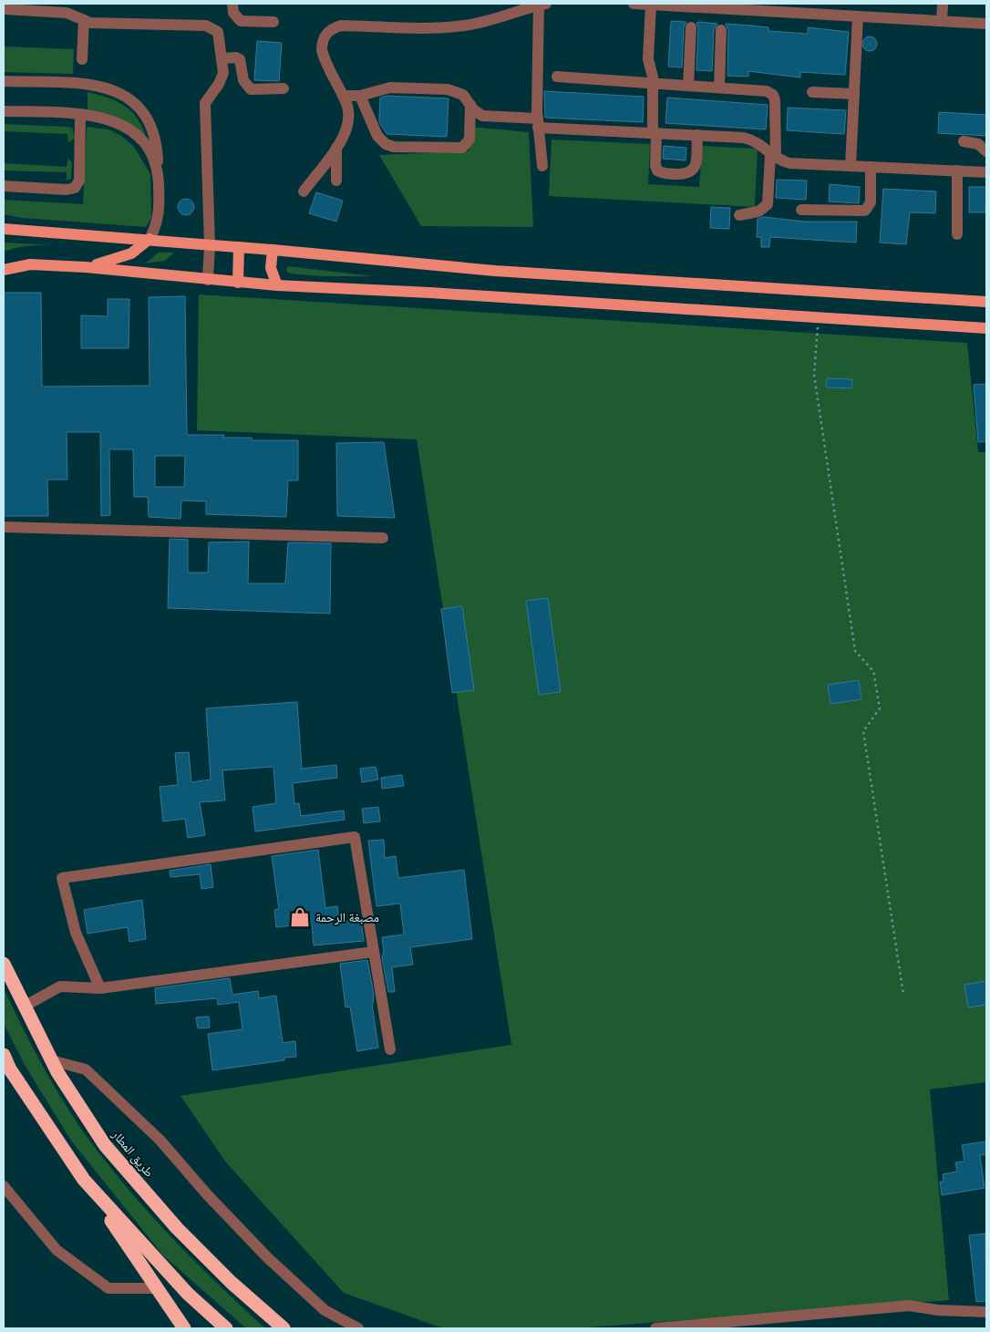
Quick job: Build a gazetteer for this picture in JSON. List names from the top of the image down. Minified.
{"streets":{"highway":["طريق المطار"]},"places":{"shop":["مصبغة الرحمة"]}}
